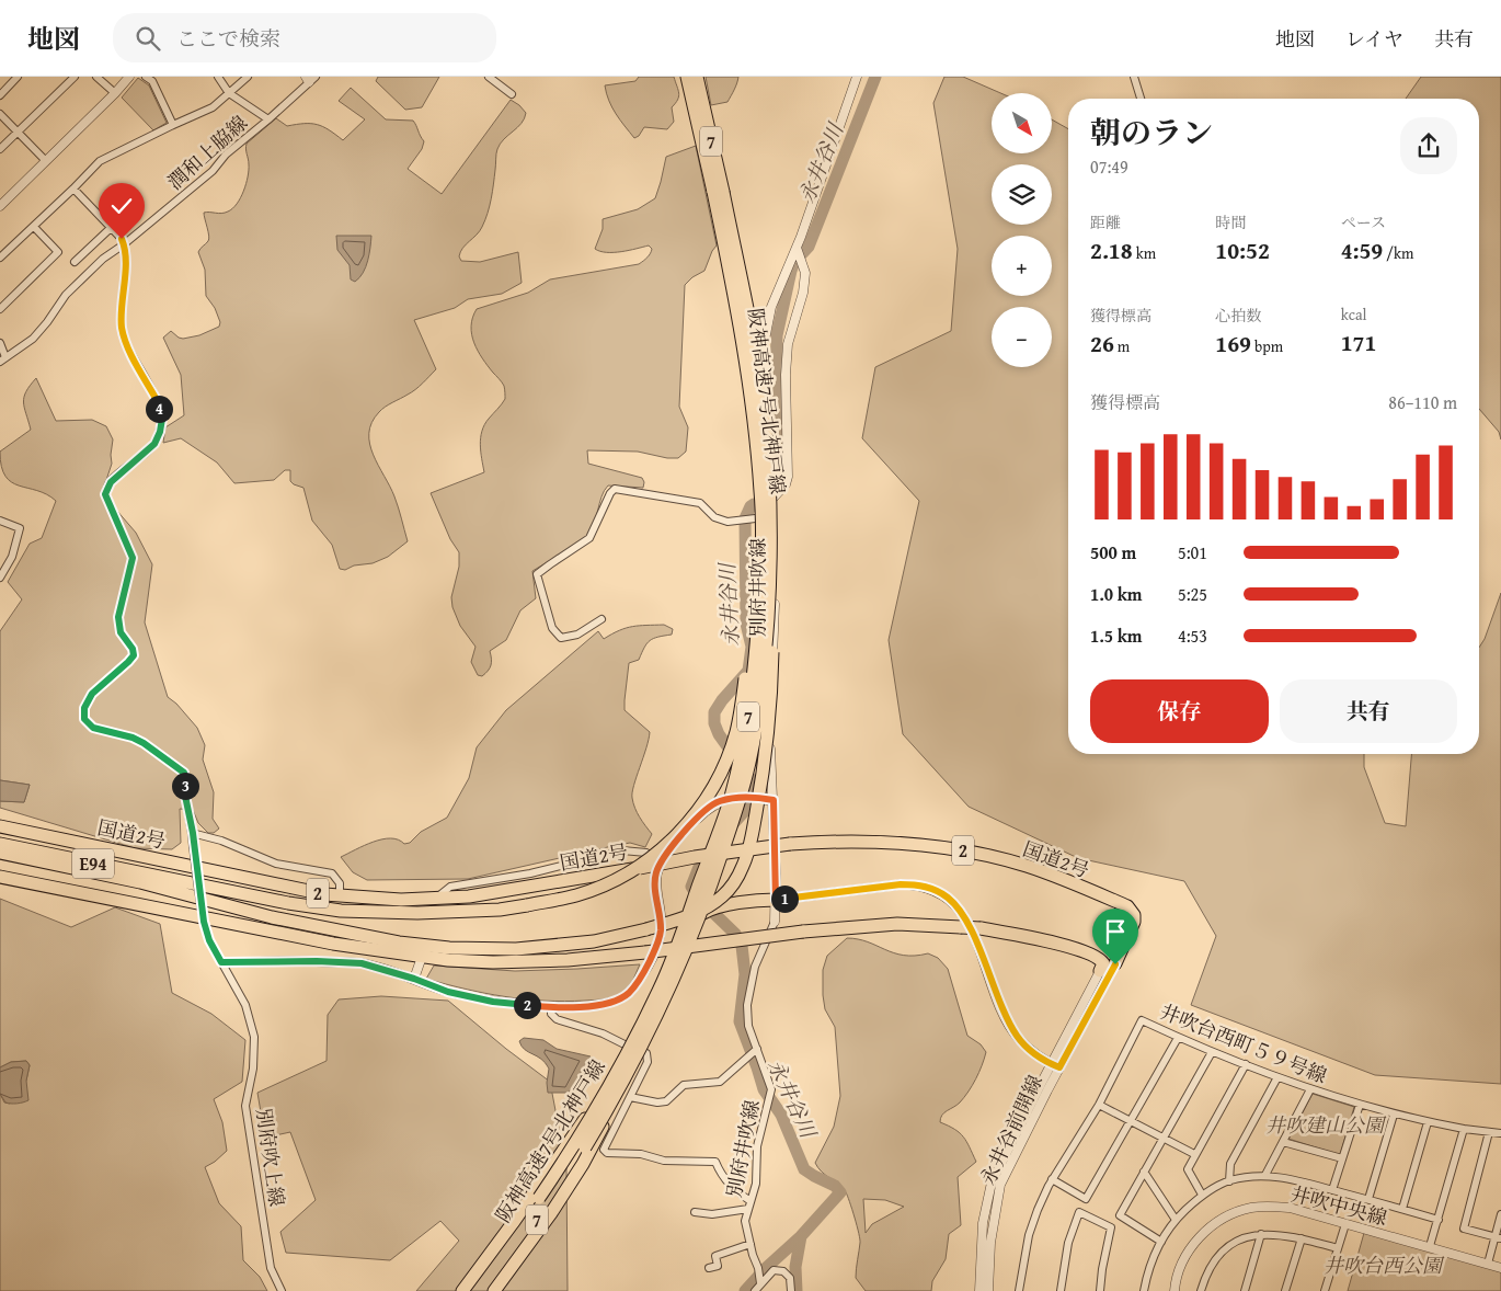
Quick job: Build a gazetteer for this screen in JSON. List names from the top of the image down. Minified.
{"streets":{"highway":["7","阪神高速7号北神戸線","国道2号","2","E94"],"street":["潤和上脇線","別府井吹線","井吹台西町５９号線","永井谷前開線","別府吹上線","井吹中央線"]},"crossings":[["潤和上脇線","別府吹上線"],["阪神高速7号北神戸線","E94"],["国道2号","永井谷前開線"]],"water":["永井谷川"],"parks":["井吹建山公園","井吹台西公園"],"north":"bottom right","page":{"header":"地図","search":"ここで検索","nav":["地図","レイヤ","共有"],"map_buttons":["+","−"],"heading":["朝のラン","07:49"],"stats":[["距離","2.18 km"],["時間","10:52"],["ペース","4:59 /km"],["獲得標高","26 m"],["心拍数","169 bpm"],["kcal","171"]],"chart":["獲得標高","86–110 m"],"pins":["4","3","1","2"],"list":[{"name":"500 m","note":"5:01"},{"name":"1.0 km","note":"5:25"},{"name":"1.5 km","note":"4:53"}],"buttons":["保存","共有"]}}
